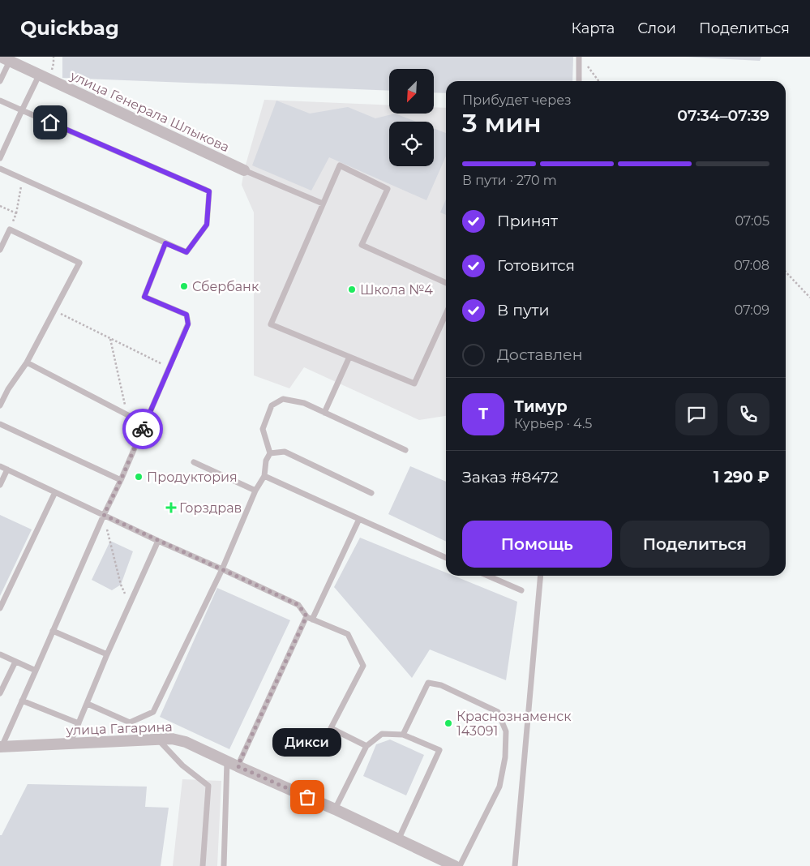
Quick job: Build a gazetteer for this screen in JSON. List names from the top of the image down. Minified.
{"streets":{"street":["улица Генерала Шлыкова","улица Гагарина"]},"places":{"other":["Сбербанк","Школа №4","Продуктория","Краснознаменск 143091","Дикси"],"health":["Горздрав"]},"north":"bottom left","page":{"header":"Quickbag","nav":["Карта","Слои","Поделиться"],"heading":["3 мин","Прибудет через","07:34–07:39"],"panel":["Тимур","Курьер · 4.5","Заказ #8472","1 290 ₽"],"bar":"В пути · 270 m","list":[["Принят","07:05"],["Готовится","07:08"],["В пути","07:09"],"Доставлен"],"round":"Т","buttons":["Помощь","Поделиться"],"bubble":"Дикси"}}
